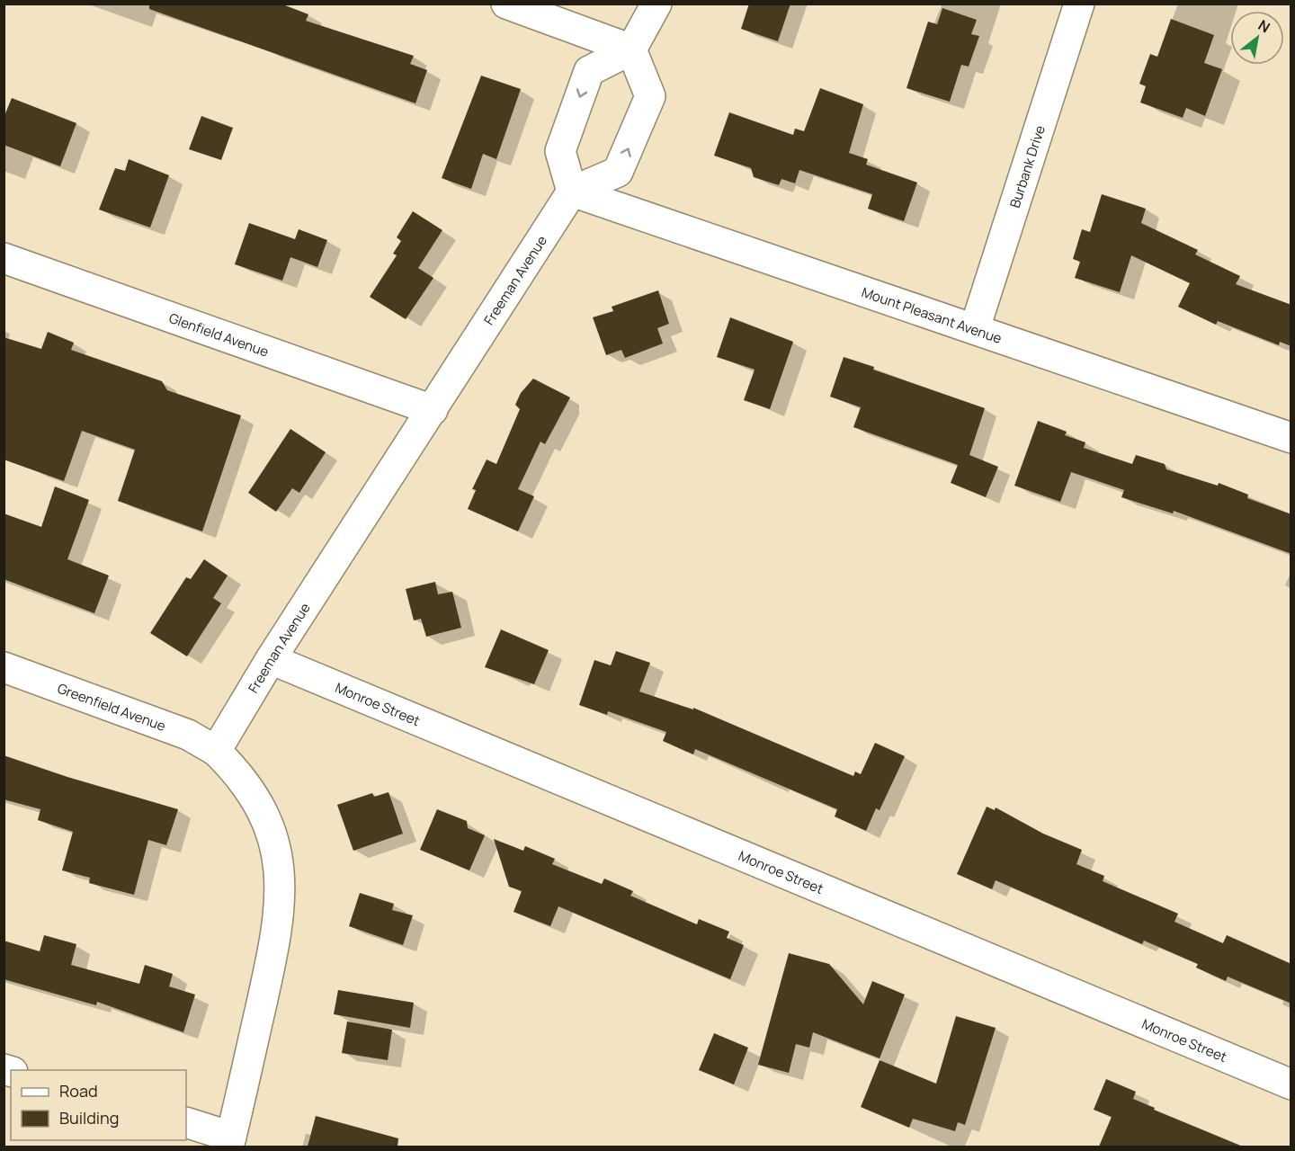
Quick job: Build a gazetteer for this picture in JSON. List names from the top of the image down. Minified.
{"streets":{"street":["Burbank Drive","Freeman Avenue","Mount Pleasant Avenue","Glenfield Avenue","Monroe Street","Greenfield Avenue"]},"crossings":[["Burbank Drive","Mount Pleasant Avenue"],["Freeman Avenue","Mount Pleasant Avenue"],["Freeman Avenue","Glenfield Avenue"],["Freeman Avenue","Monroe Street"],["Freeman Avenue","Greenfield Avenue"]],"legend":["Road","Building"],"north":"top right"}
